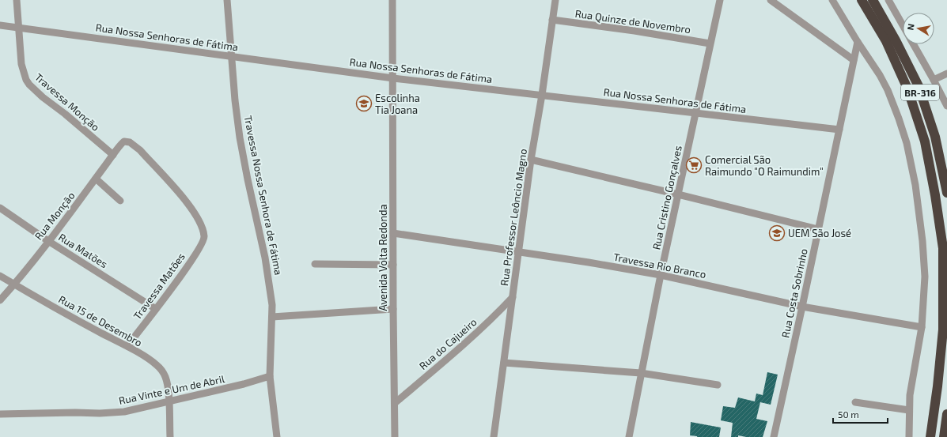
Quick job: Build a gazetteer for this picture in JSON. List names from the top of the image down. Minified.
{"streets":{"highway":["BR-316"],"street":["Rua Quinze de Novembro","Rua Nossa Senhoras de Fátima","Travessa Monção","Travessa Nossa Senhora de Fátima","Rua Cristino Gonçalves","Rua Monção","Rua Professor Leôncio Magno","Rua Matões","Avenida Volta Redonda","Travessa Rio Branco","Travessa Matões","Rua Costa Sobrinho","Rua 15 de Desembro","Rua do Cajueiro","Rua Vinte e Um de Abril"]},"crossings":[["Rua Quinze de Novembro","Rua Cristino Gonçalves"],["Rua Quinze de Novembro","Rua Professor Leôncio Magno"],["Rua Nossa Senhoras de Fátima","Travessa Monção"],["Rua Nossa Senhoras de Fátima","Travessa Nossa Senhora de Fátima"],["Rua Nossa Senhoras de Fátima","Rua Cristino Gonçalves"],["Rua Nossa Senhoras de Fátima","Rua Professor Leôncio Magno"],["Rua Nossa Senhoras de Fátima","Avenida Volta Redonda"],["Rua Nossa Senhoras de Fátima","Rua Costa Sobrinho"],["Travessa Monção","Rua Monção"],["Travessa Nossa Senhora de Fátima","Rua Vinte e Um de Abril"],["Rua Cristino Gonçalves","Travessa Rio Branco"],["Rua Monção","Rua Matões"],["Rua Monção","Travessa Matões"],["Rua Monção","Rua 15 de Desembro"],["Rua Professor Leôncio Magno","Travessa Rio Branco"],["Rua Professor Leôncio Magno","Rua do Cajueiro"],["Rua Matões","Travessa Matões"],["Avenida Volta Redonda","Travessa Rio Branco"],["Avenida Volta Redonda","Rua do Cajueiro"],["Travessa Rio Branco","Rua Costa Sobrinho"],["Travessa Matões","Rua 15 de Desembro"],["Rua 15 de Desembro","Rua Vinte e Um de Abril"]],"places":{"school or university":["Escolinha Tia Joana","UEM São José"],"supermarket":["Comercial São Raimundo \"O Raimundim\""]},"scale_bar":"50 m","north":"left"}
